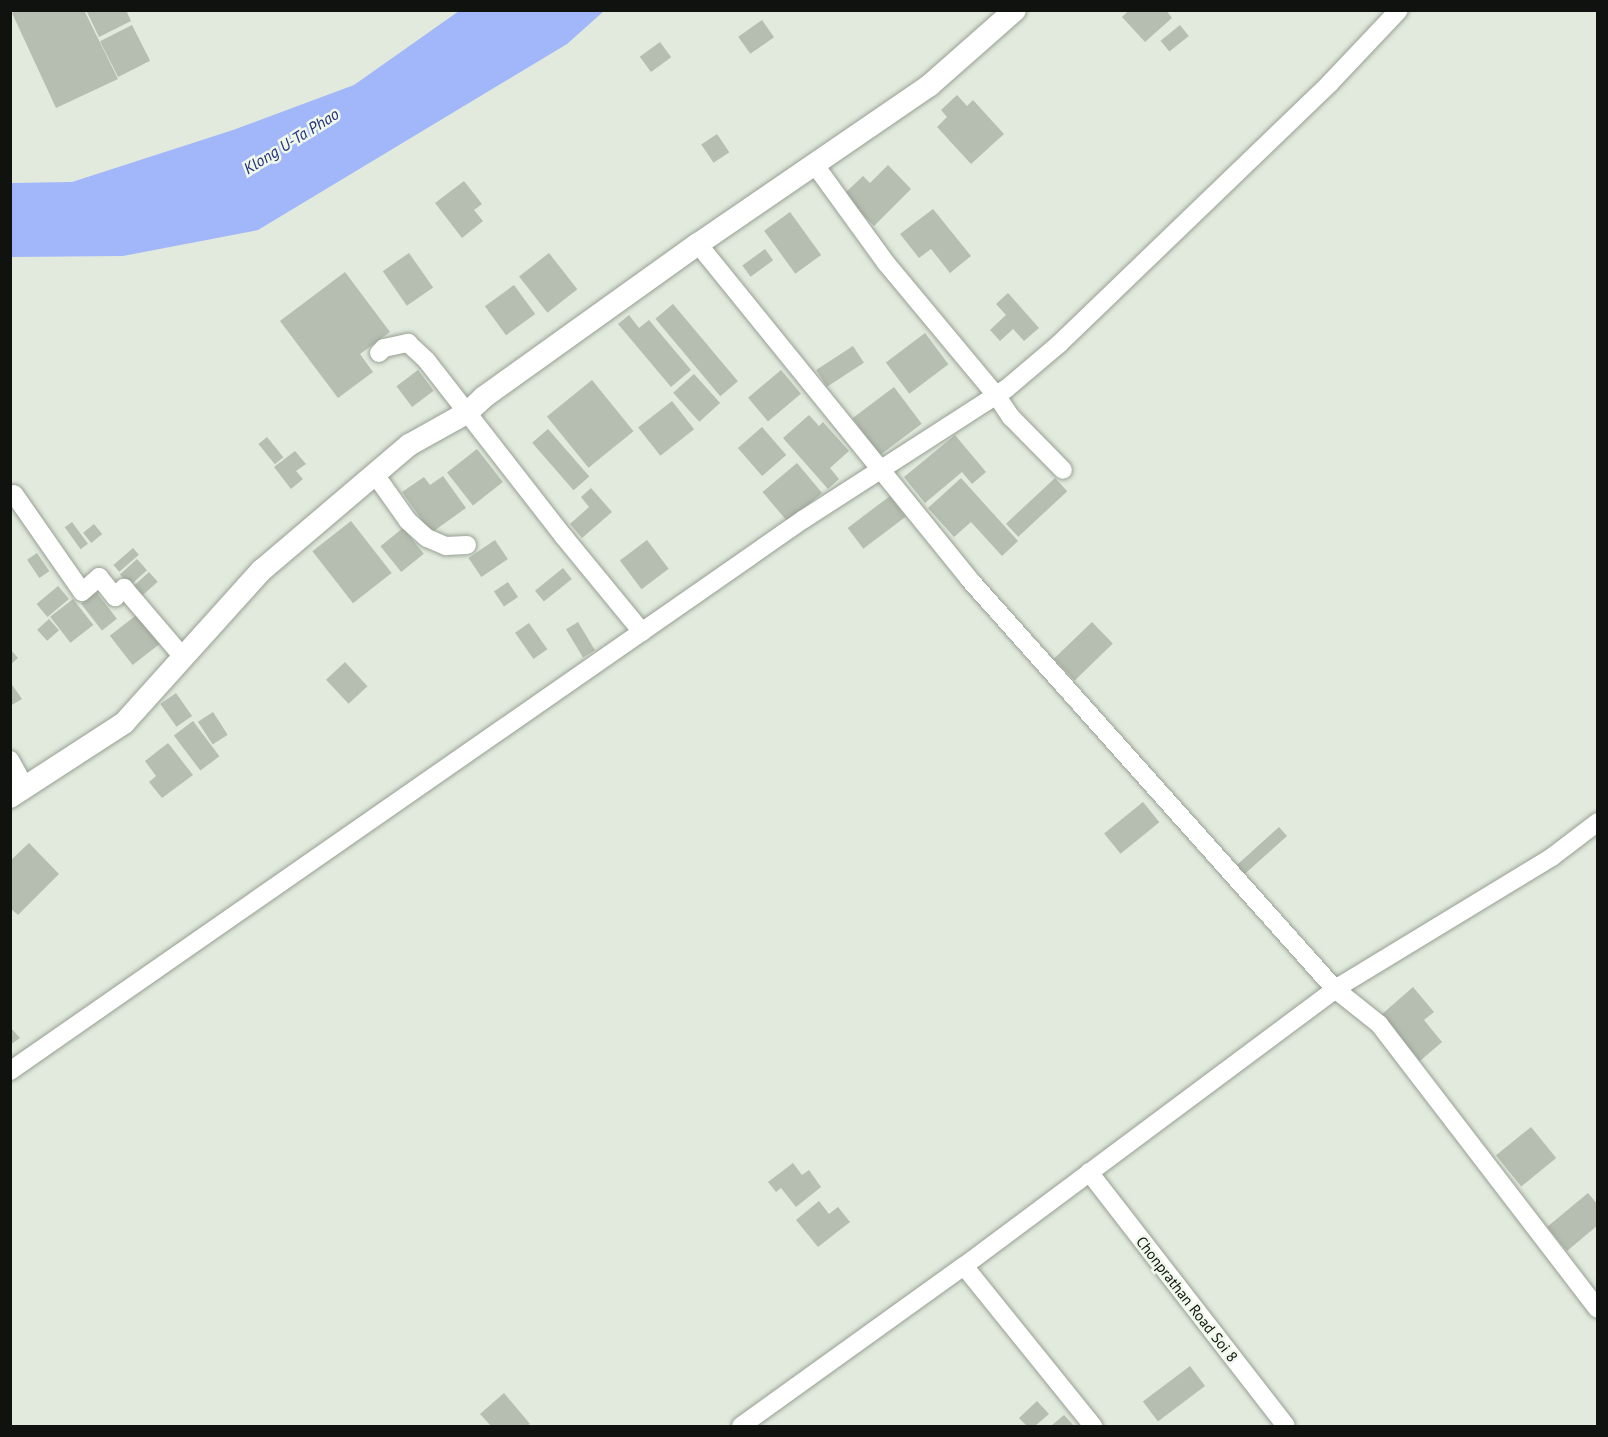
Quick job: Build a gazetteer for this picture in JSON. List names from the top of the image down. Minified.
{"streets":{"street":["Chonprathan Road Soi 8"]},"water":["Klong U-Ta Phao"]}
